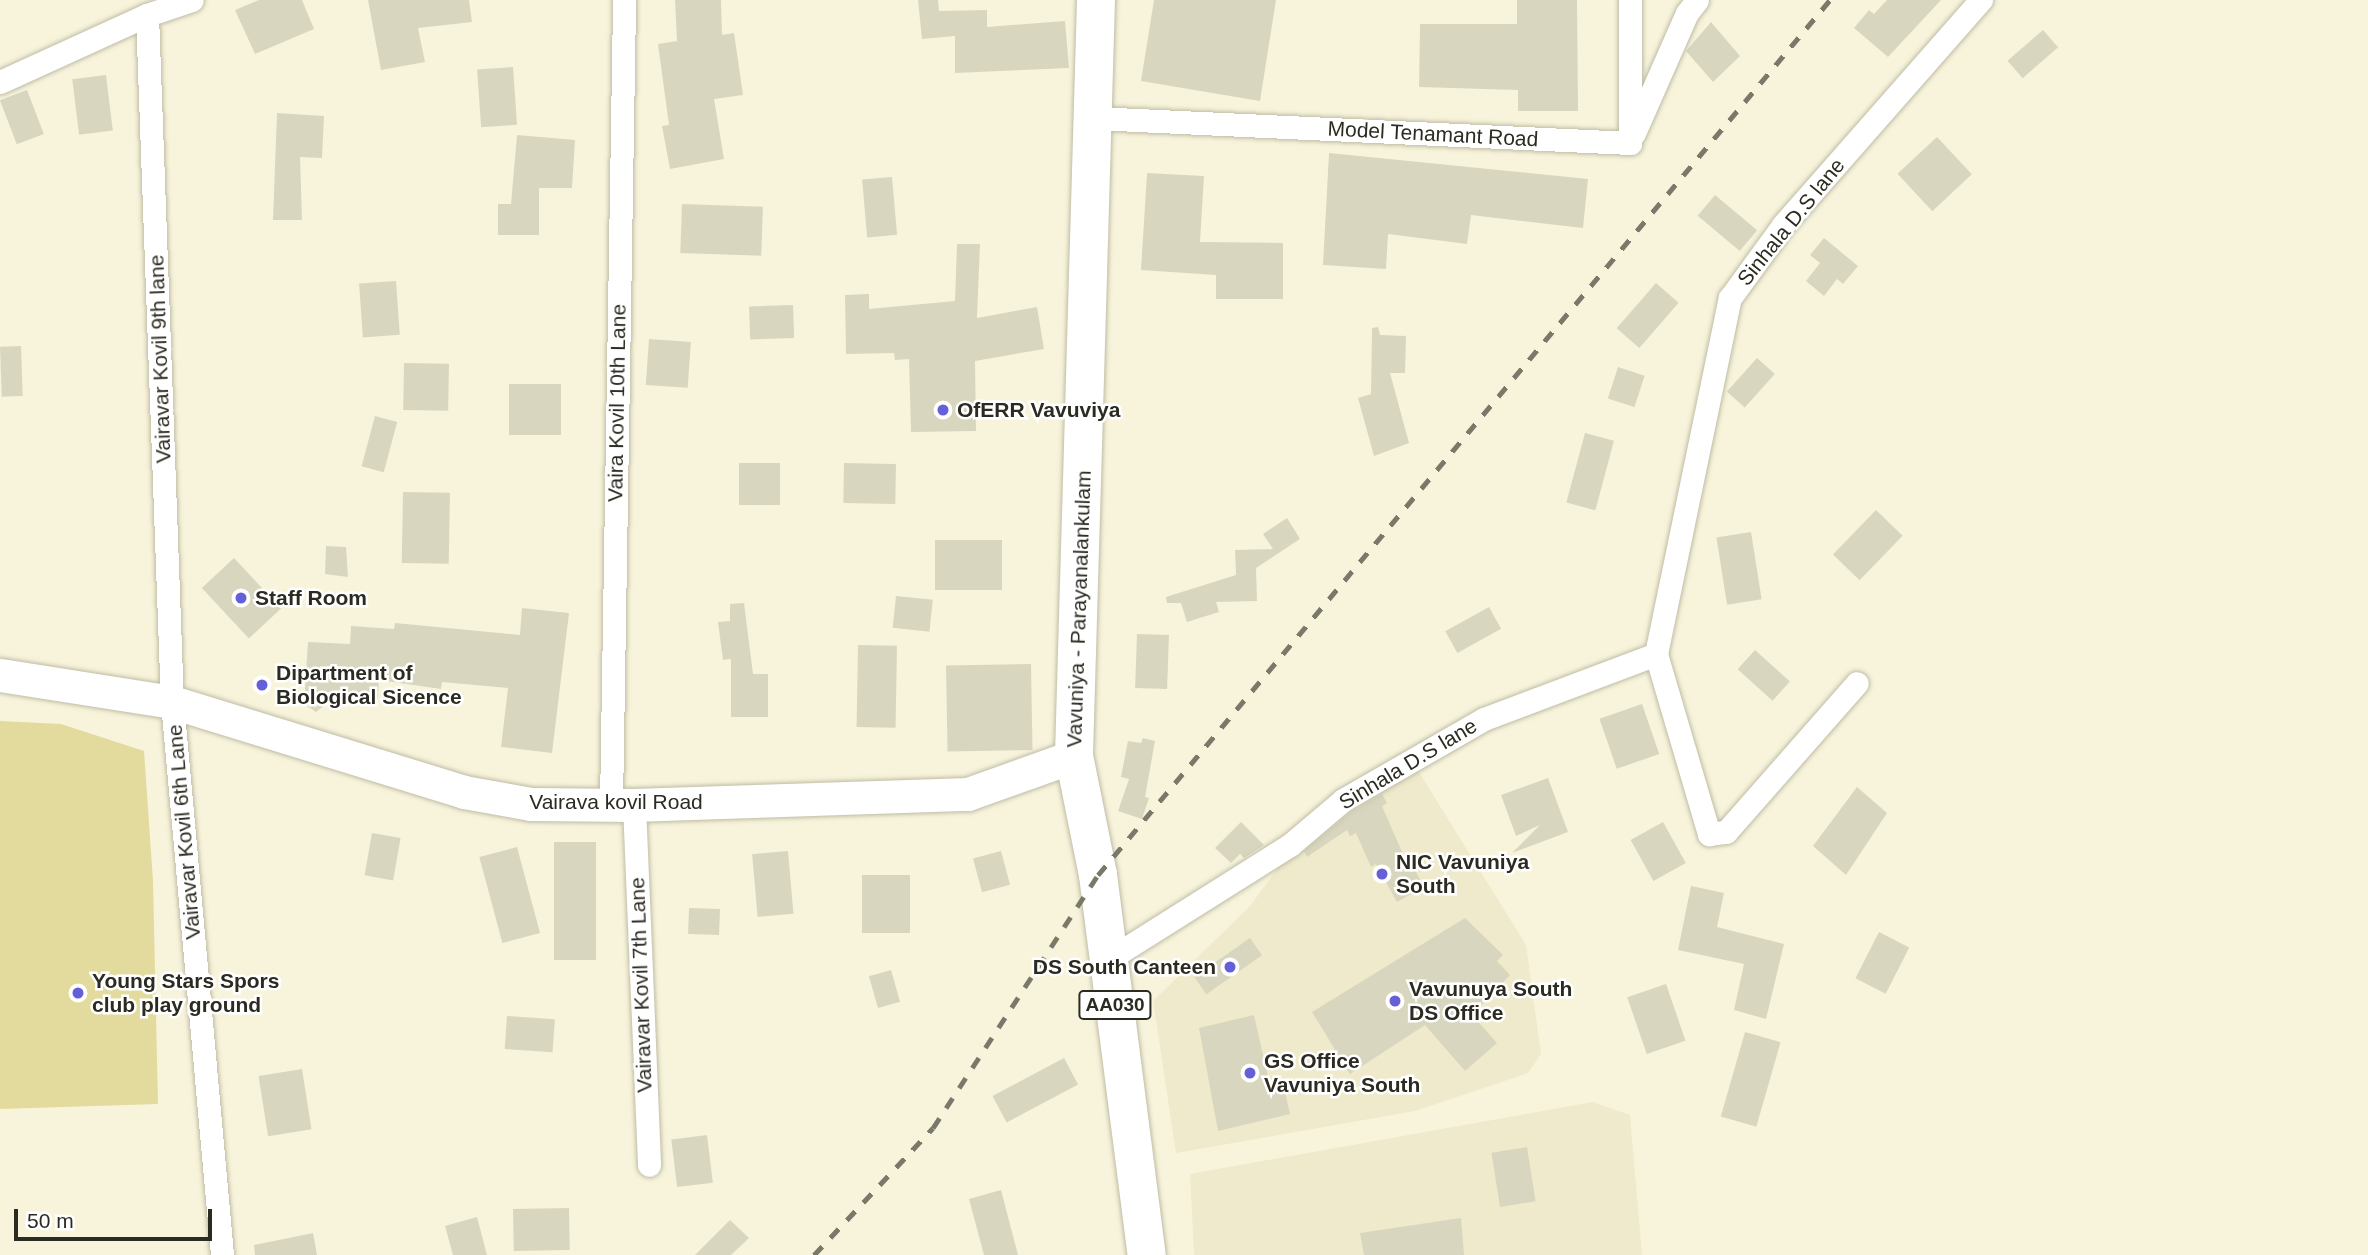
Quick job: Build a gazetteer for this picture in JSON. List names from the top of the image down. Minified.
{"streets":{"highway":["Vavuniya - Parayanalankulam","AA030"],"street":["Model Tenamant Road","Sinhala D.S lane","Vairavar Kovil 9th lane","Vaira Kovil 10th Lane","Vairava kovil Road","Vairavar Kovil 6th Lane","Vairavar Kovil 7th Lane"]},"crossings":[["Model Tenamant Road","Vavuniya - Parayanalankulam"],["Sinhala D.S lane","Vavuniya - Parayanalankulam"],["Vairavar Kovil 9th lane","Vairava kovil Road"],["Vairavar Kovil 9th lane","Vairavar Kovil 6th Lane"],["Vaira Kovil 10th Lane","Vairava kovil Road"],["Vaira Kovil 10th Lane","Vairavar Kovil 7th Lane"],["Vavuniya - Parayanalankulam","Vairava kovil Road"],["Vairava kovil Road","Vairavar Kovil 6th Lane"],["Vairava kovil Road","Vairavar Kovil 7th Lane"]],"places":["OfERR Vavuviya","Staff Room","Dipartment of Biological Sicence","NIC Vavuniya South","DS South Canteen","Young Stars Spors club play ground","Vavunuya South DS Office","GS Office Vavuniya South"],"scale_bar":"50 m"}
